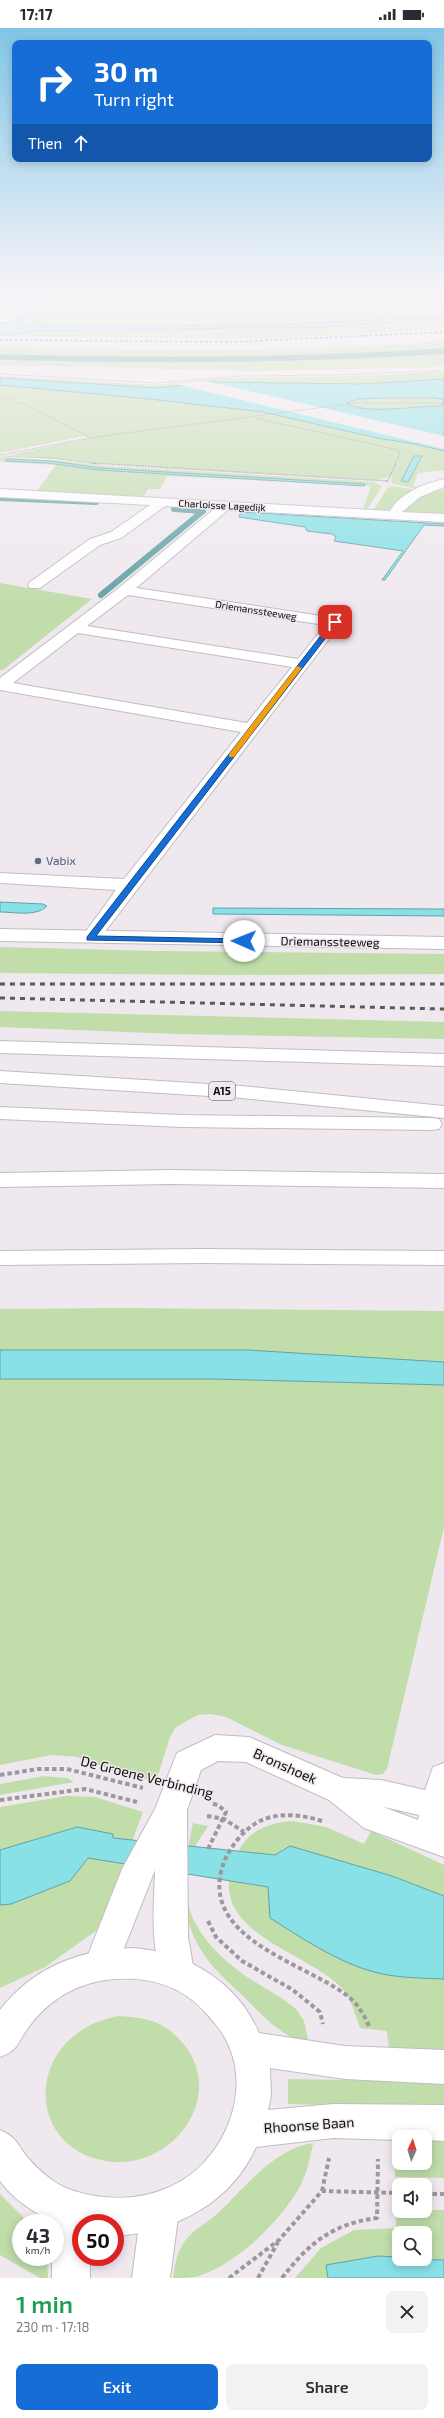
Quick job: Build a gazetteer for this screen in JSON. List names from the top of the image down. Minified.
{"streets":{"main road":["Charloisse Lagedijk","Driemanssteeweg","A15","Bronshoek","Rhoonse Baan"],"path":["De Groene Verbinding"]},"crossings":[["Bronshoek","De Groene Verbinding"]],"places":["Vabix"],"north":"top","page":{"status":"17:17","turn":["30 m","Turn right"],"then":"Then","speed":"43 km/h","limit":"50","heading":["1 min","230 m · 17:18"],"buttons":["Exit","Share"]}}
